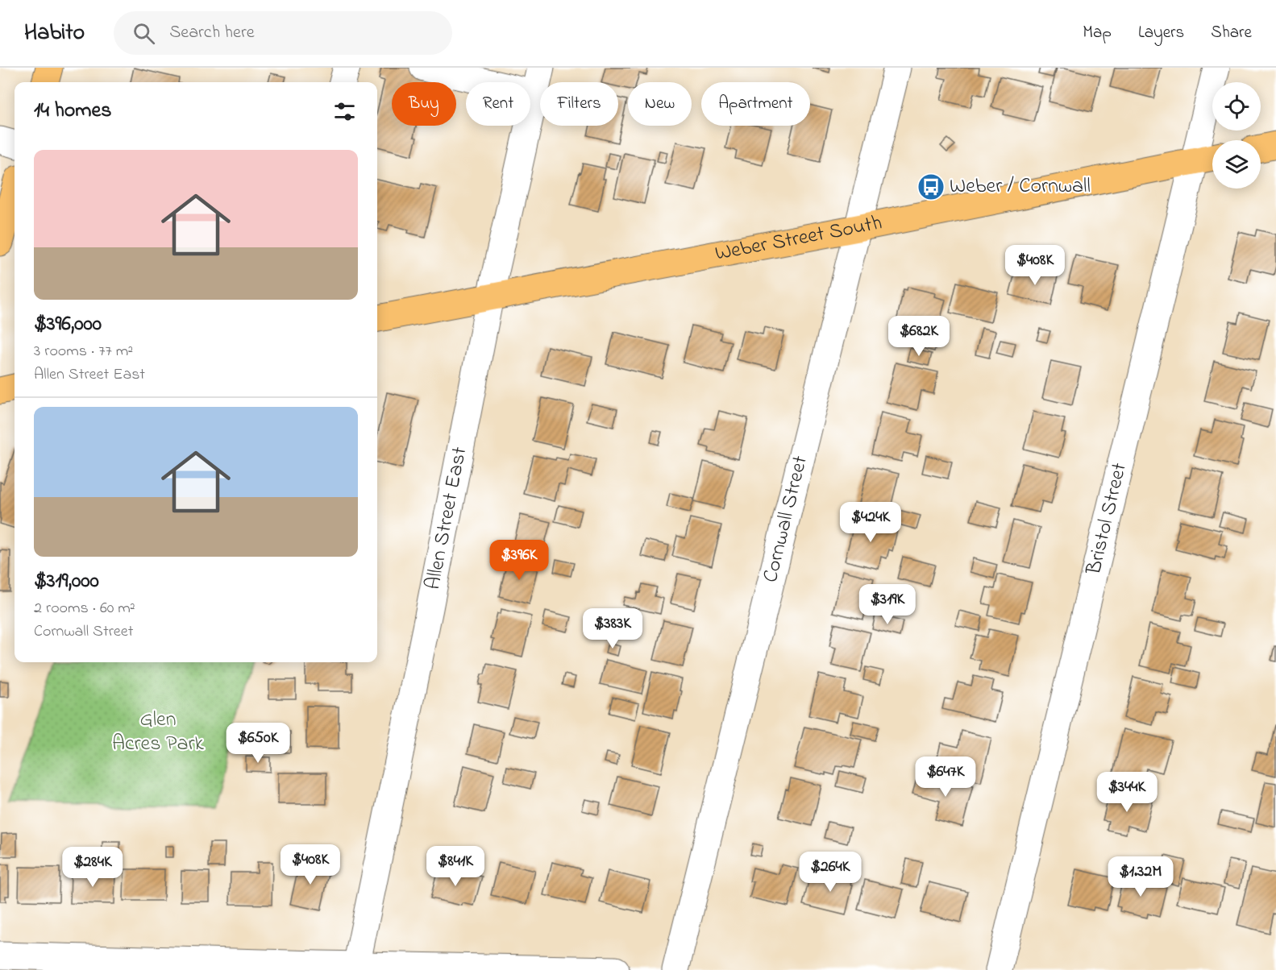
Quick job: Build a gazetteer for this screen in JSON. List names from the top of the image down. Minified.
{"streets":{"main road":["Weber Street South"],"street":["Allen Street East","Cornwall Street","Bristol Street"]},"crossings":[["Weber Street South","Allen Street East"],["Weber Street South","Cornwall Street"],["Weber Street South","Bristol Street"]],"parks":["Glen Acres Park"],"places":{"bus stop":["Weber / Cornwall"]},"page":{"header":"Habito","search":"Search here","nav":["Map","Layers","Share"],"chip":["Buy","Rent","Filters","New","Apartment"],"heading":"14 homes","list":[{"name":"$396,000","note":"3 rooms · 77 m² · Allen Street East"},{"name":"$319,000","note":"2 rooms · 60 m² · Cornwall Street"}],"price":["$408K","$682K","$424K","$396K","$319K","$383K","$650K","$647K","$344K","$408K","$841K","$284K","$264K","$1.32M"]}}
